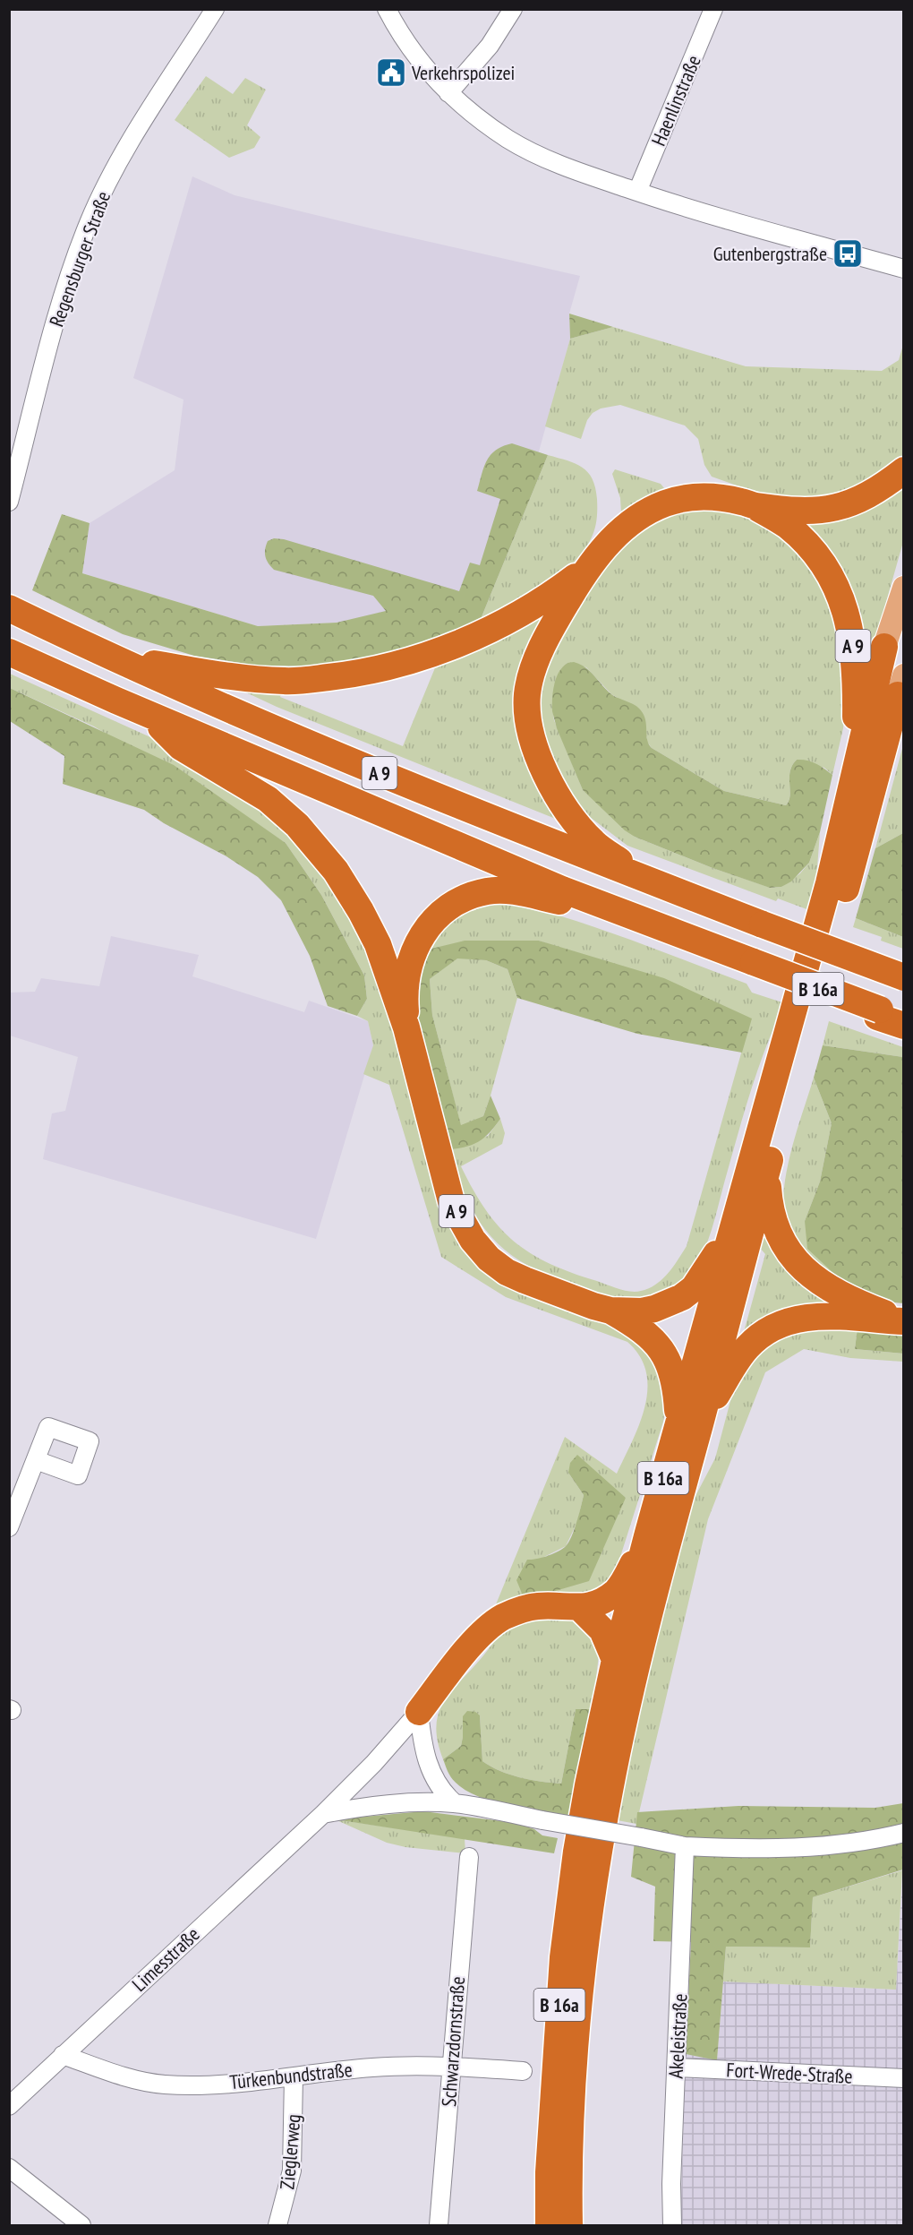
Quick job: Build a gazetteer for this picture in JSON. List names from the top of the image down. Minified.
{"streets":{"highway":["A 9","B 16a"],"street":["Haenlinstraße","Regensburger Straße","Limesstraße","Akeleistraße","Schwarzdornstraße","Fort-Wrede-Straße","Türkenbundstraße","Zieglerweg"]},"crossings":[["A 9","B 16a"],["Limesstraße","Türkenbundstraße"],["Akeleistraße","Fort-Wrede-Straße"],["Schwarzdornstraße","Türkenbundstraße"],["Türkenbundstraße","Zieglerweg"]],"places":{"public building":["Verkehrspolizei"],"bus stop":["Gutenbergstraße"]}}
